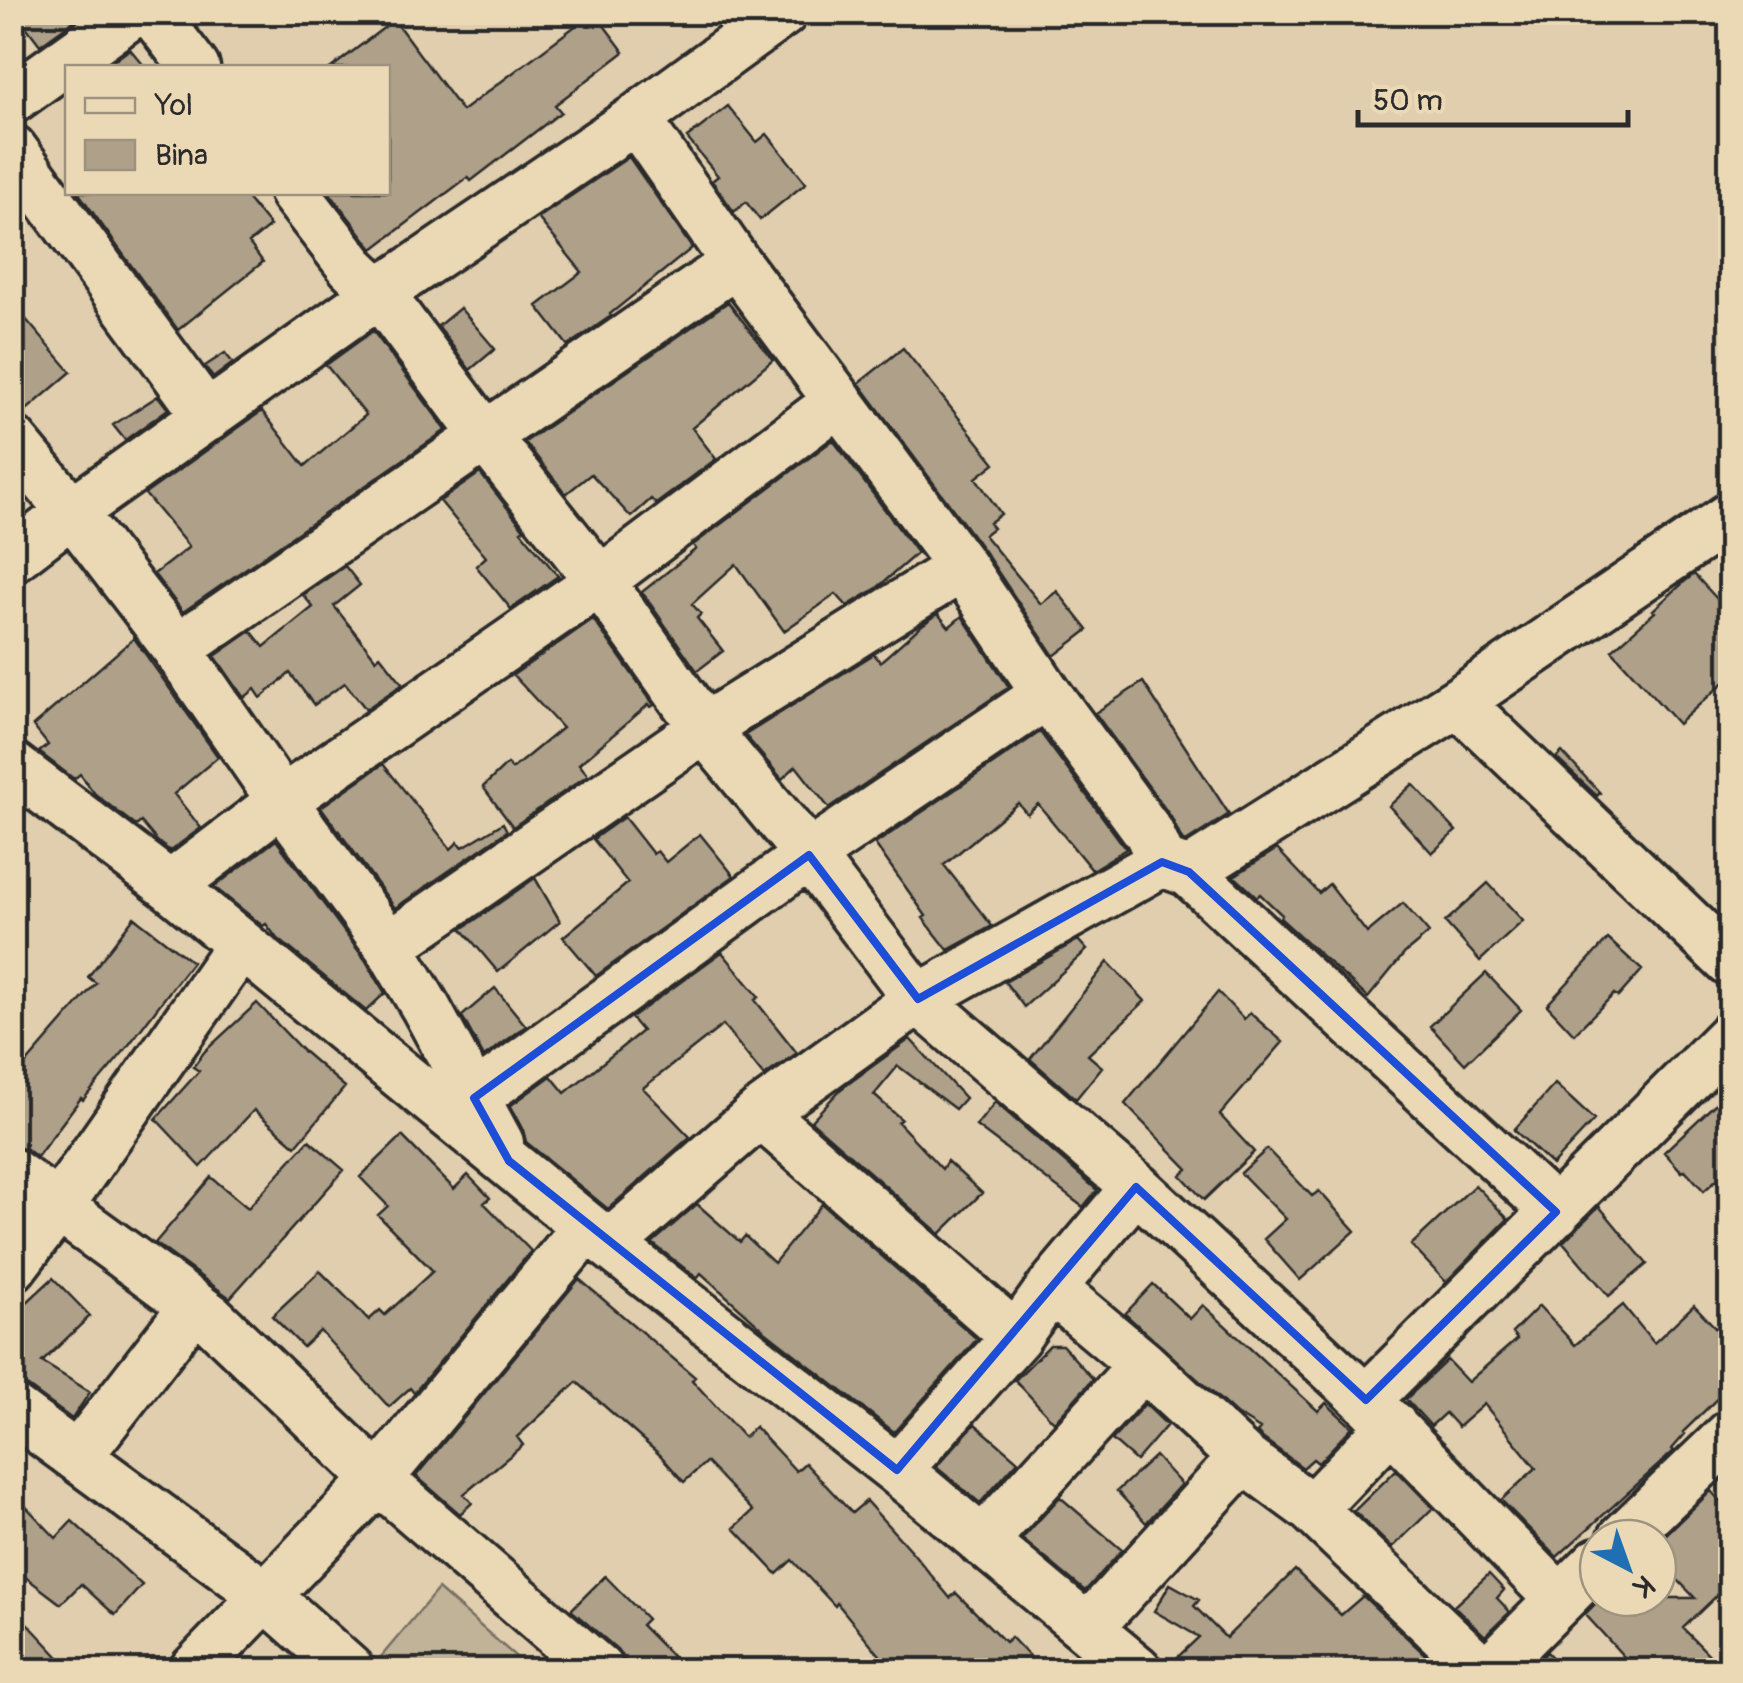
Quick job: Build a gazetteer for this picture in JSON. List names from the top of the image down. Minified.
{"legend":["Yol","Bina"],"scale_bar":"50 m","north":"bottom right"}
